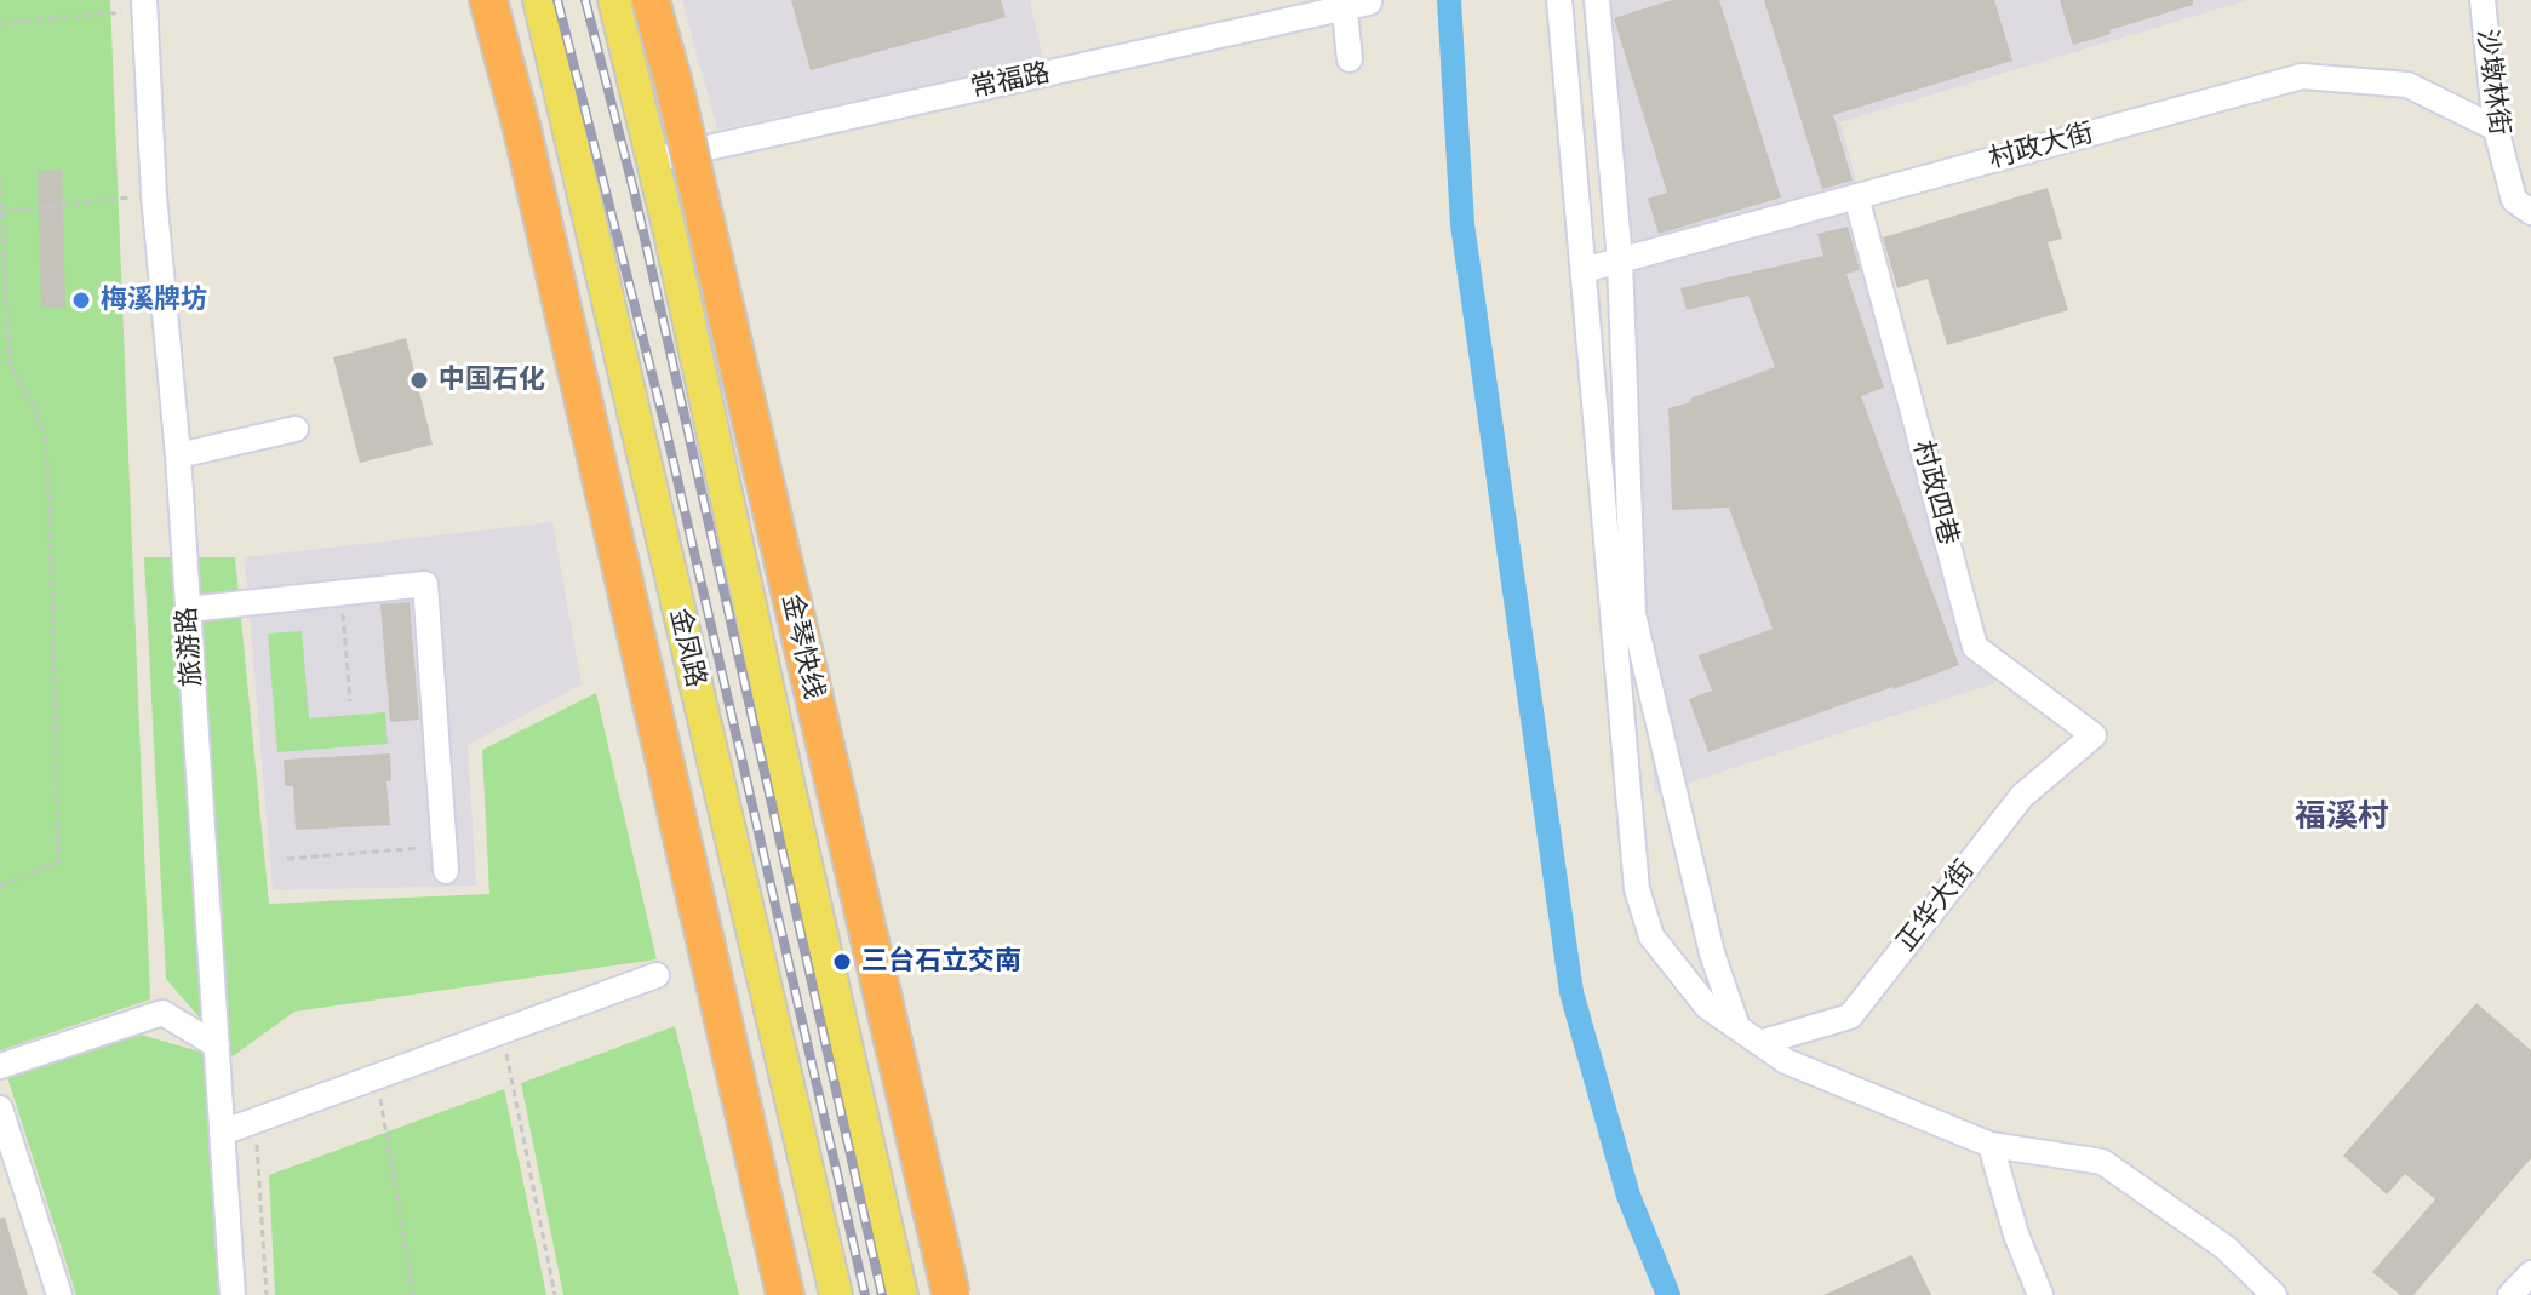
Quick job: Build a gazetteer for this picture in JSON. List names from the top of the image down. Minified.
{"streets":{"highway":["金琴快线"],"main road":["金凤路"],"street":["常福路","沙墩林街","村政大街","村政四巷","旅游路","正华大街"]},"crossings":[["沙墩林街","村政大街"],["村政大街","村政四巷"],["村政四巷","正华大街"]],"districts":["福溪村"],"places":["梅溪牌坊","中国石化","三台石立交南"]}
